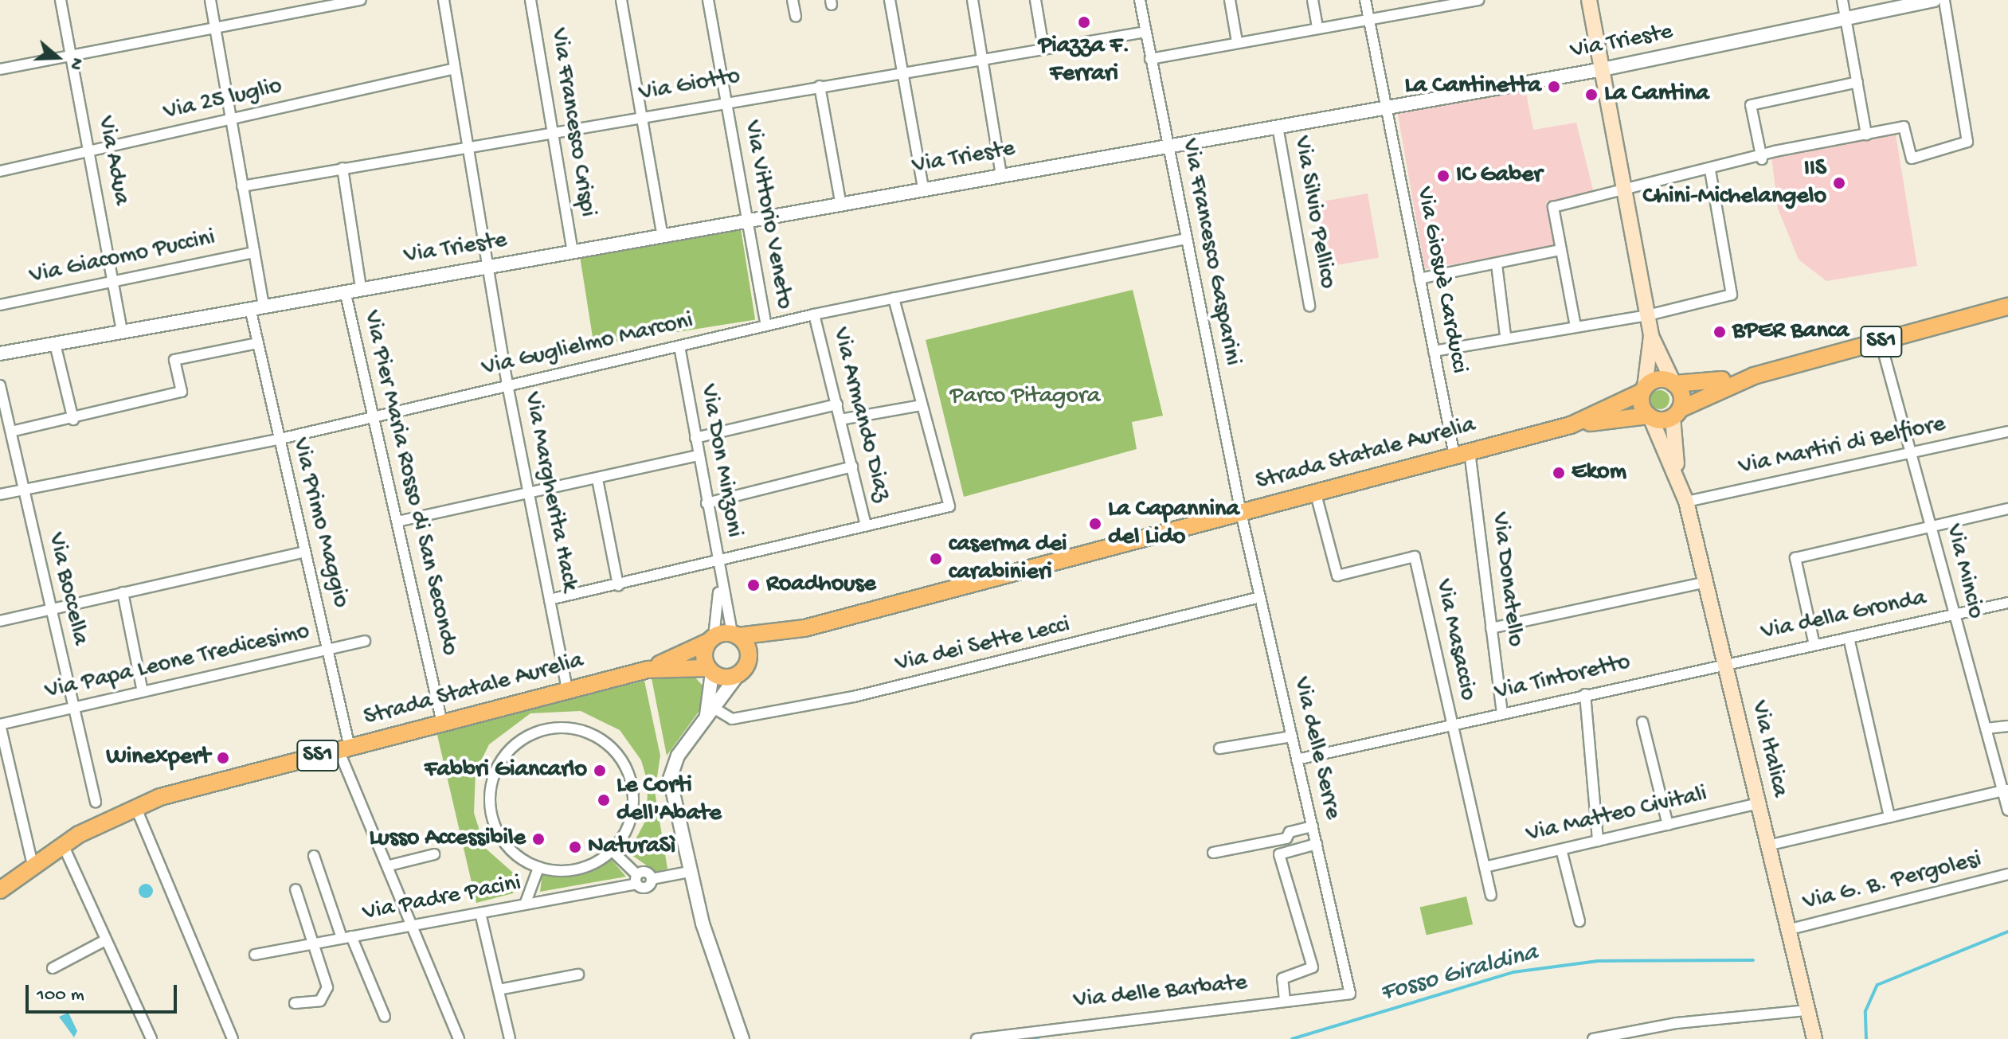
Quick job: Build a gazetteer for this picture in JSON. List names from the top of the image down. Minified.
{"streets":{"main road":["SS1","Strada Statale Aurelia","Via Italica"],"street":["Via Trieste","Via Giotto","Via 25 luglio","Via Francesco Crispi","Via Adua","Via Silvio Pellico","Via Vittorio Veneto","Via Francesco Gasparini","Via Giacomo Puccini","Via Giosuè Carducci","Via Guglielmo Marconi","Via Armando Diaz","Via Martiri di Belfiore","Via Don Minzoni","Via Pier Maria Rosso di San Secondo","Via Margherita Hack","Via Primo Maggio","Via Mincio","Via Donatello","Via Boccella","Via della Gronda","Via Masaccio","Via dei Sette Lecci","Via Papa Leone Tredicesimo","Via Tintoretto","Via delle Serre","Via Matteo Civitali","Via G. B. Pergolesi","Via Padre Pacini","Via delle Barbate"]},"crossings":[["Via Trieste","Via Francesco Crispi"],["Via Trieste","Via Adua"],["Via Trieste","Via Silvio Pellico"],["Via Trieste","Via Vittorio Veneto"],["Via Trieste","Via Francesco Gasparini"],["Via Trieste","Via Giosuè Carducci"],["Via Trieste","Via Pier Maria Rosso di San Secondo"],["Via Trieste","Via Margherita Hack"],["Via Trieste","Via Primo Maggio"],["Via Giotto","Via Francesco Crispi"],["Via Giotto","Via Vittorio Veneto"],["Via Giotto","Via Francesco Gasparini"],["Via Giotto","Via Margherita Hack"],["Via Giotto","Via Primo Maggio"],["Via 25 luglio","Via Adua"],["Via 25 luglio","Via Margherita Hack"],["Via 25 luglio","Via Primo Maggio"],["Via Adua","Via Giacomo Puccini"],["Via Vittorio Veneto","Via Guglielmo Marconi"],["Via Francesco Gasparini","Via Guglielmo Marconi"],["Via Francesco Gasparini","Strada Statale Aurelia"],["Via Francesco Gasparini","Via delle Serre"],["Via Giacomo Puccini","Via Primo Maggio"],["Via Giosuè Carducci","Strada Statale Aurelia"],["Via Giosuè Carducci","Via Donatello"],["SS1","Strada Statale Aurelia"],["SS1","Via Don Minzoni"],["SS1","Via Mincio"],["SS1","Via Italica"],["Via Guglielmo Marconi","Via Armando Diaz"],["Via Guglielmo Marconi","Via Don Minzoni"],["Via Guglielmo Marconi","Via Pier Maria Rosso di San Secondo"],["Via Guglielmo Marconi","Via Margherita Hack"],["Via Guglielmo Marconi","Via Primo Maggio"],["Via Guglielmo Marconi","Via Boccella"],["Via Martiri di Belfiore","Via Mincio"],["Via Martiri di Belfiore","Via Italica"],["Strada Statale Aurelia","Via Don Minzoni"],["Strada Statale Aurelia","Via Pier Maria Rosso di San Secondo"],["Strada Statale Aurelia","Via Margherita Hack"],["Strada Statale Aurelia","Via Primo Maggio"],["Strada Statale Aurelia","Via Donatello"],["Strada Statale Aurelia","Via Masaccio"],["Strada Statale Aurelia","Via delle Serre"],["Strada Statale Aurelia","Via Italica"],["Via Primo Maggio","Via Papa Leone Tredicesimo"],["Via Primo Maggio","Via Padre Pacini"],["Via Mincio","Via della Gronda"],["Via Donatello","Via Tintoretto"],["Via Boccella","Via Papa Leone Tredicesimo"],["Via della Gronda","Via Tintoretto"],["Via della Gronda","Via Italica"],["Via Masaccio","Via Tintoretto"],["Via Masaccio","Via Matteo Civitali"],["Via dei Sette Lecci","Via delle Serre"],["Via Tintoretto","Via delle Serre"],["Via Tintoretto","Via Italica"],["Via delle Serre","Via delle Barbate"],["Via Italica","Via Matteo Civitali"],["Via Italica","Via G. B. Pergolesi"]],"water":["Fosso Giraldina"],"parks":["Parco Pitagora"],"places":["Piazza F. Ferrari","La Cantinetta","La Cantina","IC Gaber","IIS Chini-Michelangelo","BPER Banca","Ekom","La Capannina del Lido","caserma dei carabinieri","Roadhouse","Winexpert","Fabbri Giancarlo","Le Corti dell'Abate","Lusso Accessibile","NaturaSì"],"scale_bar":"100 m","north":"right"}
